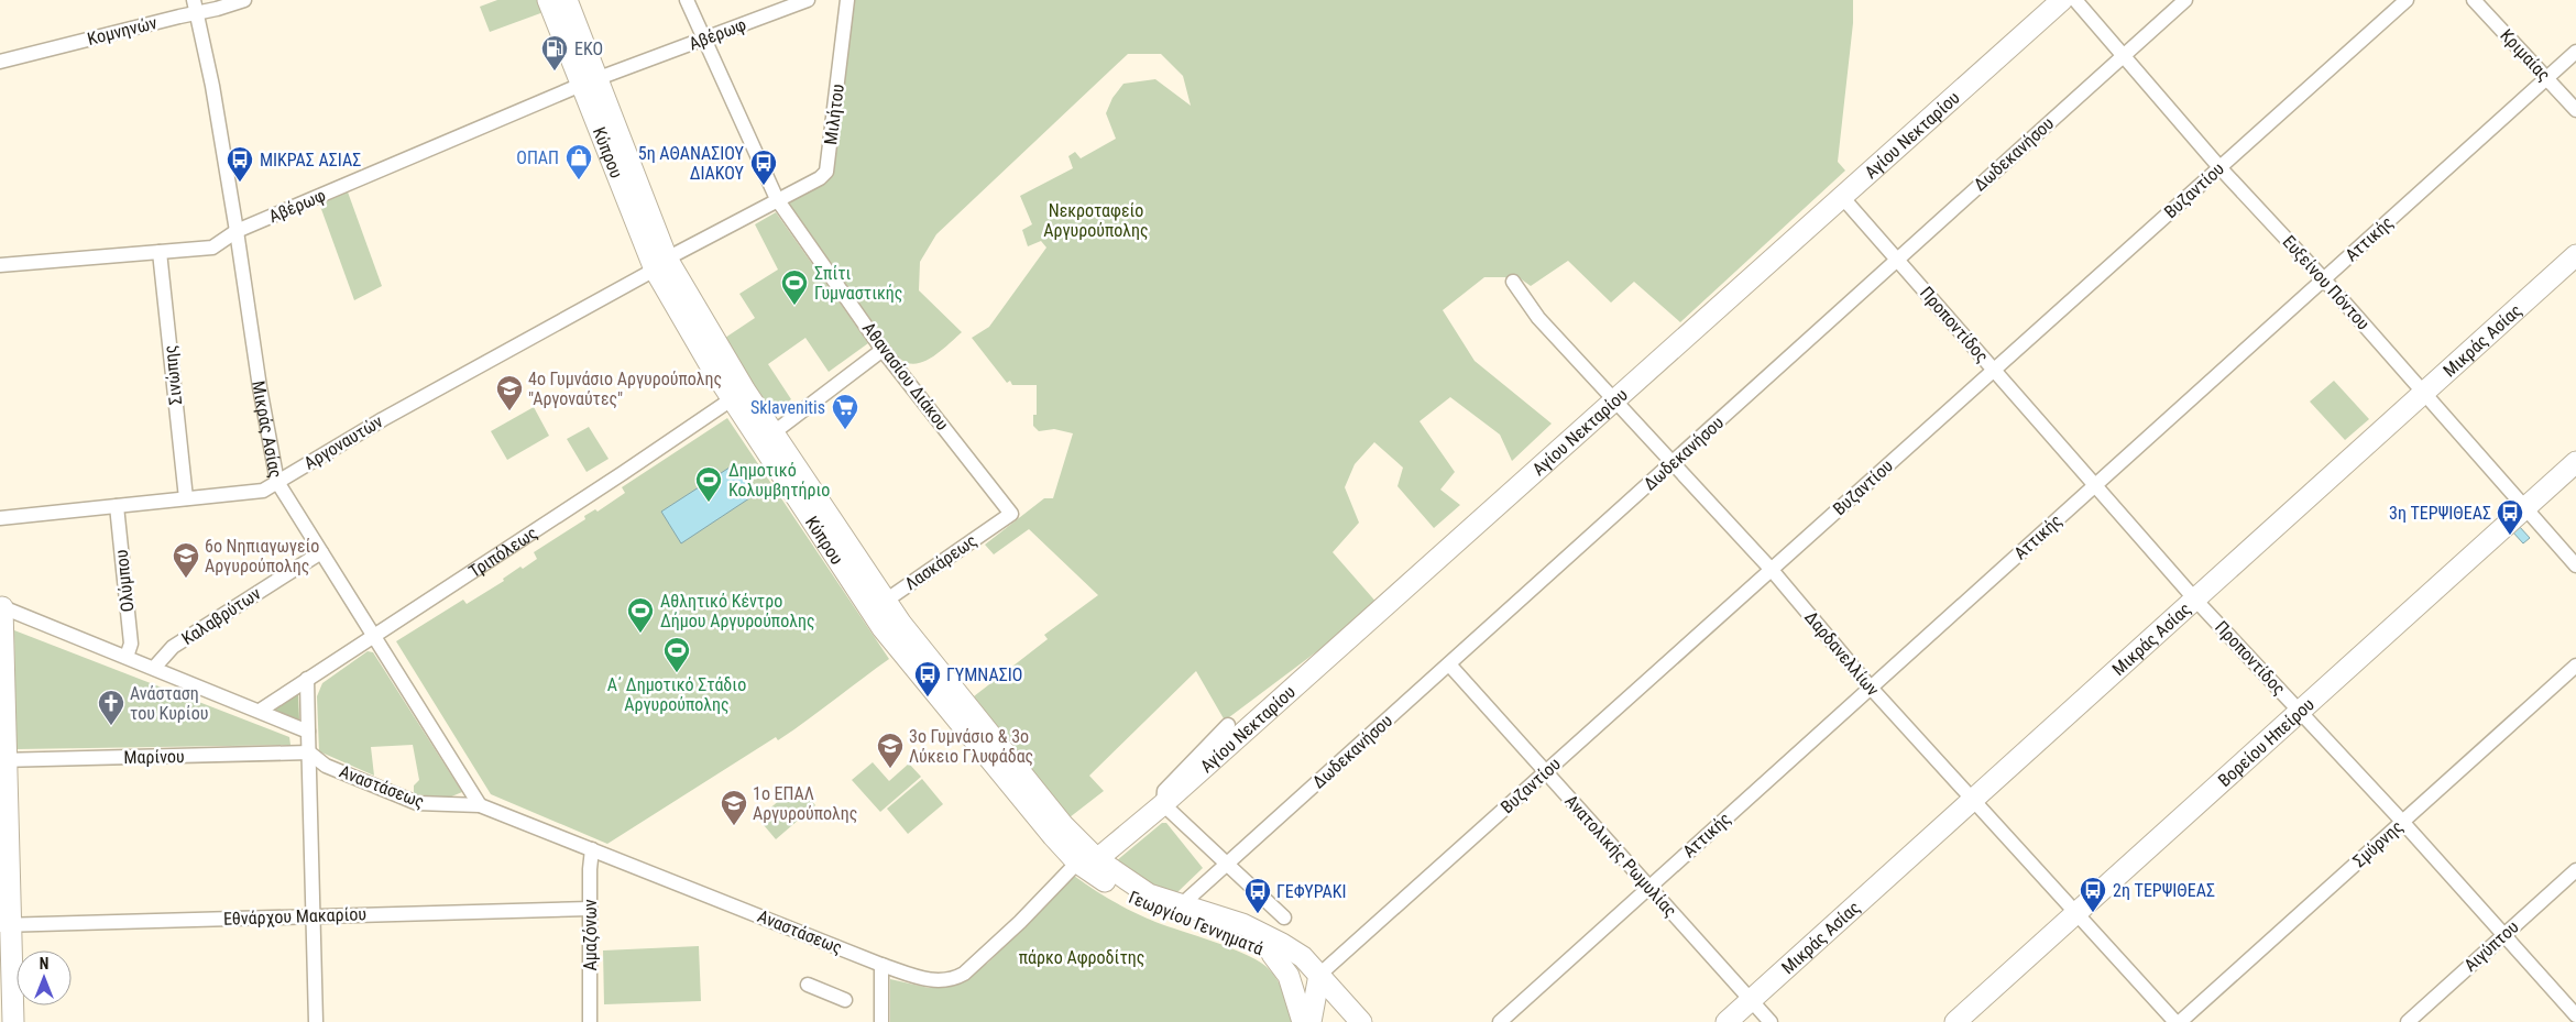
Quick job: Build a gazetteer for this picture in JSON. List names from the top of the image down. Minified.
{"streets":{"street":["Κομνηνών","Αβέρωφ","Κριμαίας","Μιλήτου","Αγίου Νεκταρίου","Κύπρου","Δωδεκανήσου","Βυζαντίου","Αττικής","Ευξείνου Πόντου","Προποντίδος","Μικράς Ασίας","Σινώπης","Αθανασίου Διάκου","Αργοναυτών","Τριπόλεως","Λασκάρεως","Ολύμπου","Καλαβρύτων","Δαρδανελλίων","Βορείου Ηπείρου","Μαρίνου","Αναστάσεως","Σμύρνης","Ανατολικής Ρωμυλίας","Εθνάρχου Μακαρίου","Γεωργίου Γεννηματά","Αμαζόνων","Αιγύπτου"]},"crossings":[["Κομνηνών","Μικράς Ασίας"],["Αβέρωφ","Κύπρου"],["Αβέρωφ","Μικράς Ασίας"],["Αβέρωφ","Σινώπης"],["Αβέρωφ","Αθανασίου Διάκου"],["Κριμαίας","Αττικής"],["Μιλήτου","Αθανασίου Διάκου"],["Μιλήτου","Αργοναυτών"],["Αγίου Νεκταρίου","Κύπρου"],["Αγίου Νεκταρίου","Προποντίδος"],["Αγίου Νεκταρίου","Δαρδανελλίων"],["Αγίου Νεκταρίου","Αναστάσεως"],["Αγίου Νεκταρίου","Γεωργίου Γεννηματά"],["Κύπρου","Αργοναυτών"],["Κύπρου","Τριπόλεως"],["Κύπρου","Λασκάρεως"],["Κύπρου","Γεωργίου Γεννηματά"],["Δωδεκανήσου","Ευξείνου Πόντου"],["Δωδεκανήσου","Προποντίδος"],["Δωδεκανήσου","Δαρδανελλίων"],["Δωδεκανήσου","Ανατολικής Ρωμυλίας"],["Δωδεκανήσου","Γεωργίου Γεννηματά"],["Βυζαντίου","Ευξείνου Πόντου"],["Βυζαντίου","Προποντίδος"],["Βυζαντίου","Δαρδανελλίων"],["Βυζαντίου","Ανατολικής Ρωμυλίας"],["Βυζαντίου","Γεωργίου Γεννηματά"],["Αττικής","Ευξείνου Πόντου"],["Αττικής","Προποντίδος"],["Αττικής","Δαρδανελλίων"],["Αττικής","Ανατολικής Ρωμυλίας"],["Ευξείνου Πόντου","Μικράς Ασίας"],["Ευξείνου Πόντου","Βορείου Ηπείρου"],["Προποντίδος","Μικράς Ασίας"],["Προποντίδος","Βορείου Ηπείρου"],["Προποντίδος","Σμύρνης"],["Προποντίδος","Αιγύπτου"],["Μικράς Ασίας","Αργοναυτών"],["Μικράς Ασίας","Τριπόλεως"],["Μικράς Ασίας","Καλαβρύτων"],["Μικράς Ασίας","Δαρδανελλίων"],["Μικράς Ασίας","Αναστάσεως"],["Μικράς Ασίας","Ανατολικής Ρωμυλίας"],["Σινώπης","Αργοναυτών"],["Αθανασίου Διάκου","Αργοναυτών"],["Αθανασίου Διάκου","Λασκάρεως"],["Αργοναυτών","Ολύμπου"],["Δαρδανελλίων","Βορείου Ηπείρου"],["Δαρδανελλίων","Σμύρνης"],["Μαρίνου","Αναστάσεως"],["Αναστάσεως","Αμαζόνων"],["Εθνάρχου Μακαρίου","Αμαζόνων"]],"parks":["Νεκροταφείο Αργυρούπολης","πάρκο Αφροδίτης"],"places":{"fuel station":["ΕΚΟ"],"shop":["ΟΠΑΠ"],"bus stop":["ΜΙΚΡΑΣ ΑΣΙΑΣ","5η ΑΘΑΝΑΣΙΟΥ ΔΙΑΚΟΥ","3η ΤΕΡΨΙΘΕΑΣ","ΓΥΜΝΑΣΙΟ","2η ΤΕΡΨΙΘΕΑΣ","ΓΕΦΥΡΑΚΙ"],"sports":["Σπίτι Γυμναστικής","Δημοτικό Κολυμβητήριο","Αθλητικό Κέντρο Δήμου Αργυρούπολης","Α΄ Δημοτικό Στάδιο Αργυρούπολης"],"school or university":["4ο Γυμνάσιο Αργυρούπολης \"Αργοναύτες\"","6ο Νηπιαγωγείο Αργυρούπολης","3ο Γυμνάσιο & 3ο Λύκειο Γλυφάδας","1o ΕΠΑΛ Αργυρούπολης"],"supermarket":["Sklavenitis"],"church":["Ανάσταση του Κυρίου"]},"north":"top"}
